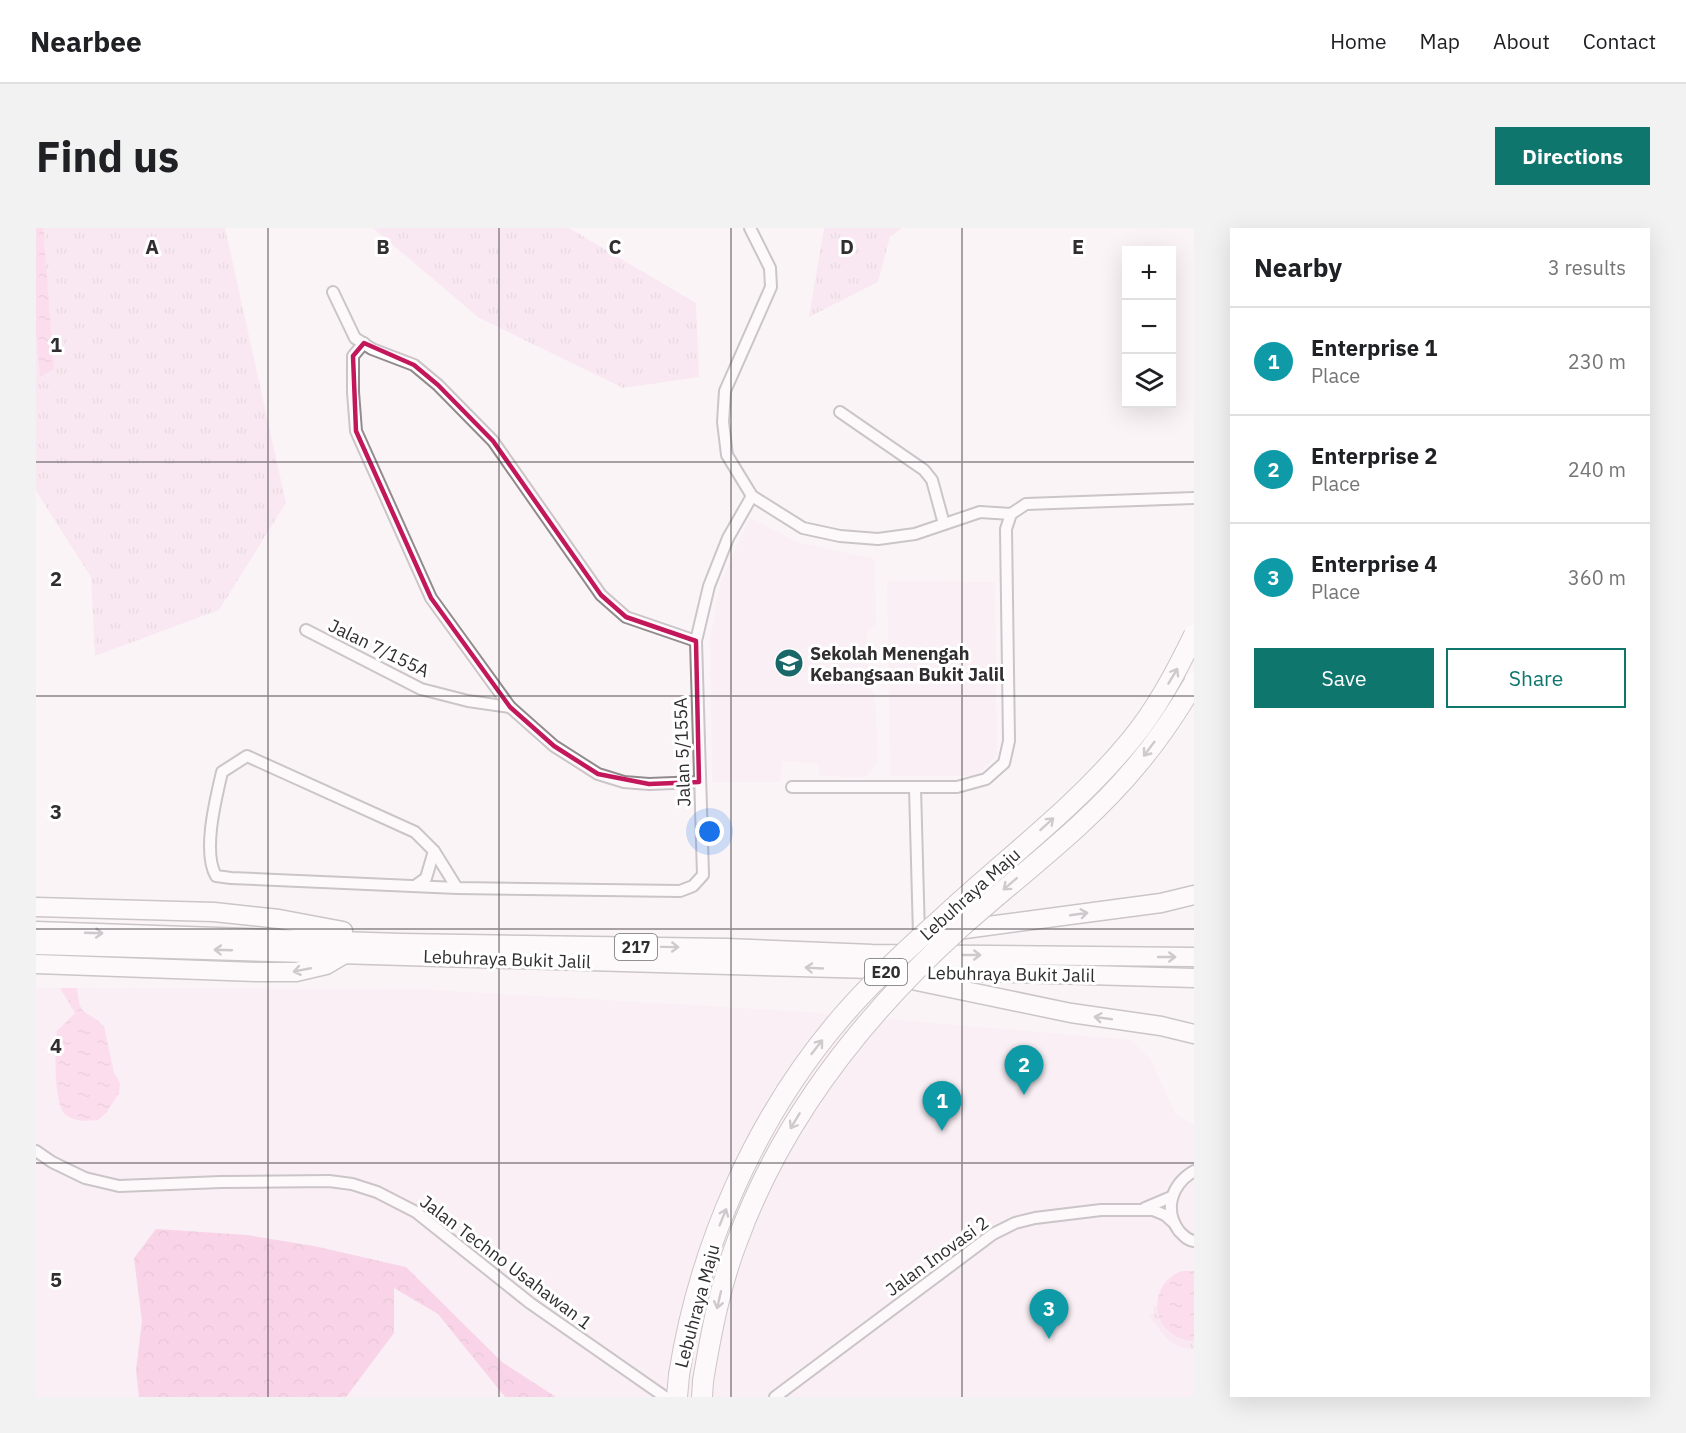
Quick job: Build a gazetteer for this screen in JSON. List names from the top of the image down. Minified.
{"streets":{"highway":["Lebuhraya Maju","217","Lebuhraya Bukit Jalil","E20"],"street":["Jalan 7/155A","Jalan 5/155A","Jalan Inovasi 2","Jalan Techno Usahawan 1"]},"places":{"school or university":["Sekolah Menengah Kebangsaan Bukit Jalil"]},"page":{"header":"Nearbee","nav":["Home","Map","About","Contact"],"buttons":["Directions",["Save","Share"]],"title":"Find us","heading":["Nearby","3 results"],"map_buttons":["+","−"],"list":[{"mark":"1","name":"Enterprise 1","note":"Place","value":"230 m"},{"mark":"2","name":"Enterprise 2","note":"Place","value":"240 m"},{"mark":"3","name":"Enterprise 4","note":"Place","value":"360 m"}],"pins":["2","1","3"]},"grid":{"columns":["A","B","C","D","E"],"rows":["1","2","3","4","5"]}}
